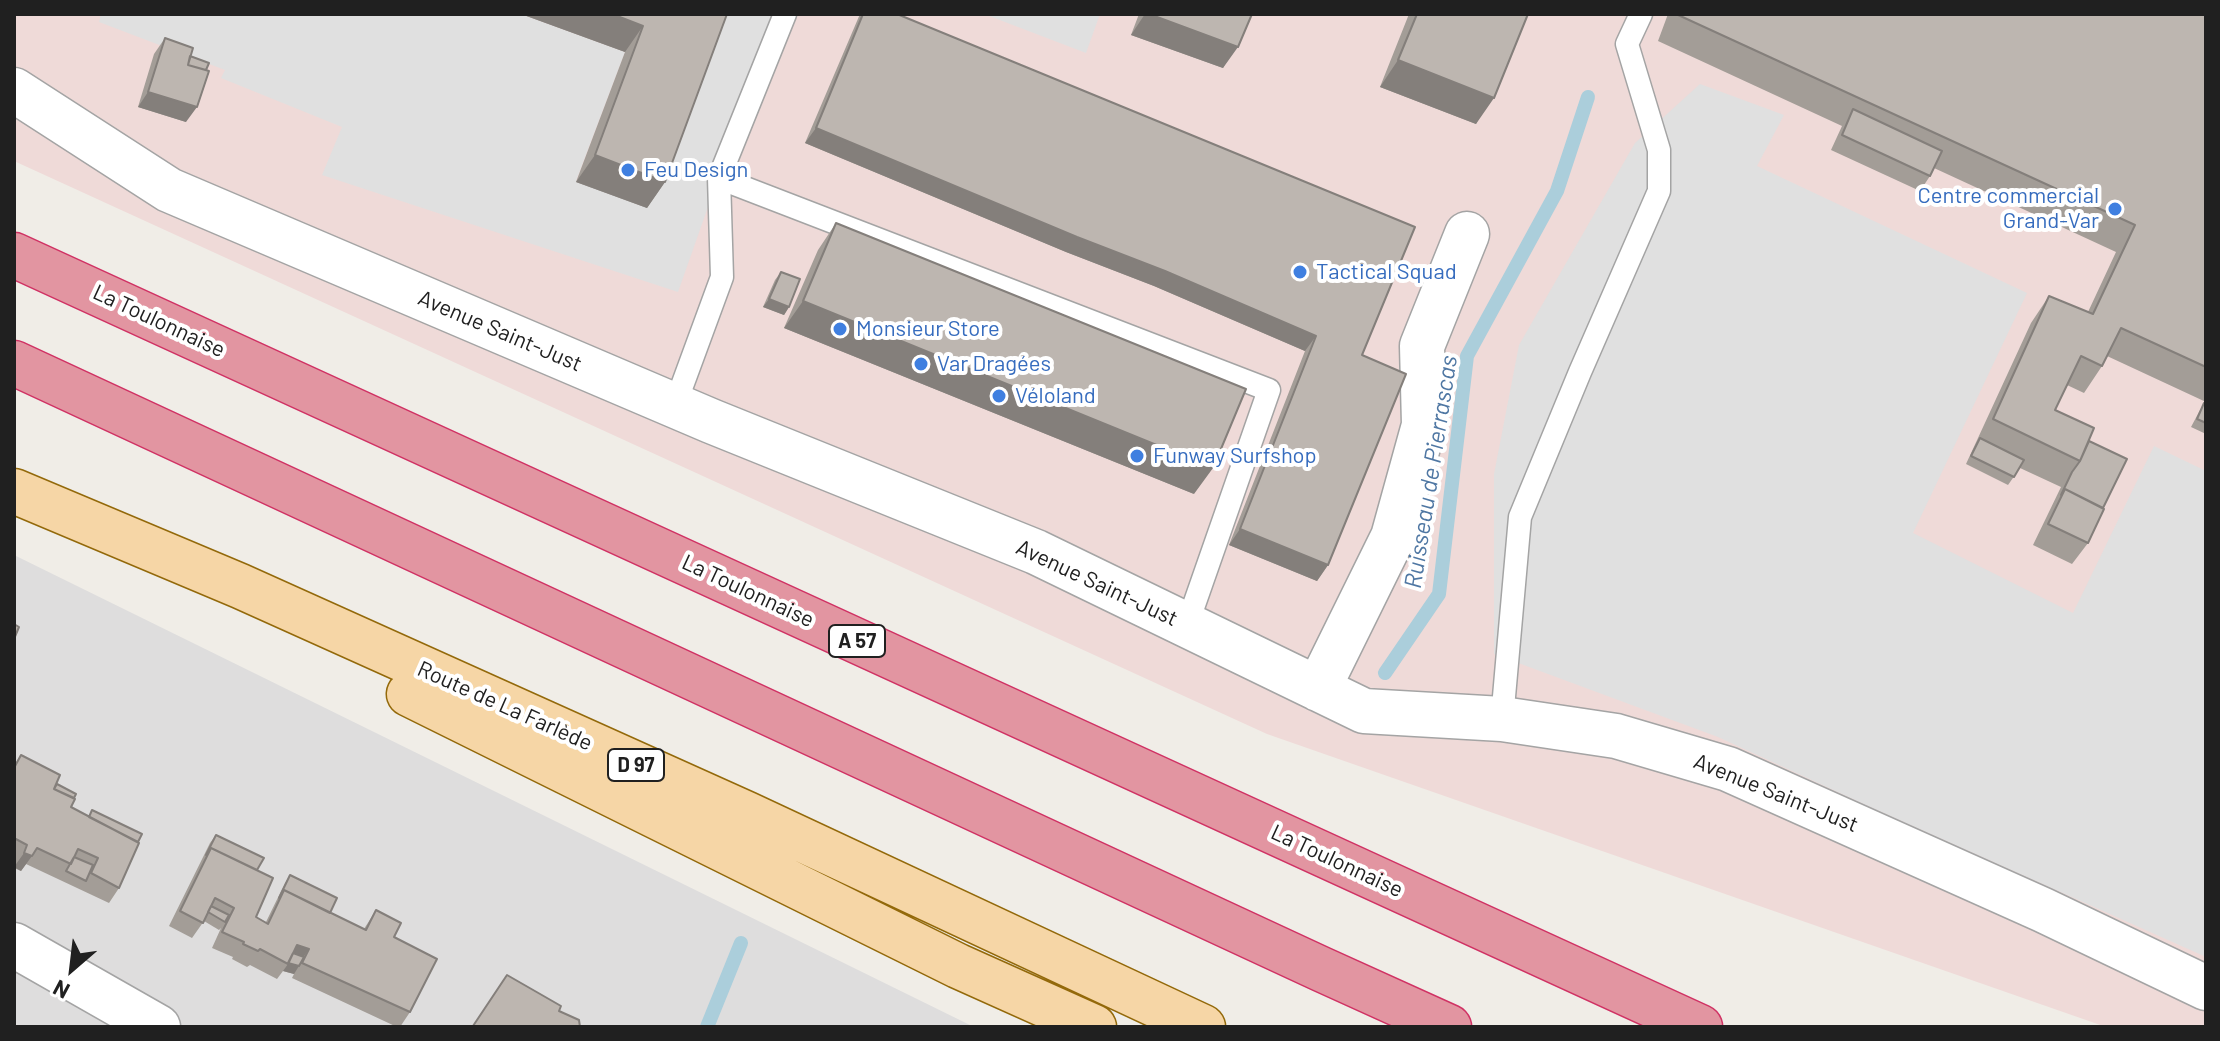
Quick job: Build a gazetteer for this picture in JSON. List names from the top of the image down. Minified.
{"streets":{"highway":["La Toulonnaise","A 57"],"main road":["Route de La Farlède","D 97"],"street":["Avenue Saint-Just"]},"water":["Ruisseau de Pierrascas"],"places":["Feu Design","Centre commercial Grand-Var","Tactical Squad","Monsieur Store","Var Dragées","Véloland","Funway Surfshop"],"north":"bottom left"}
